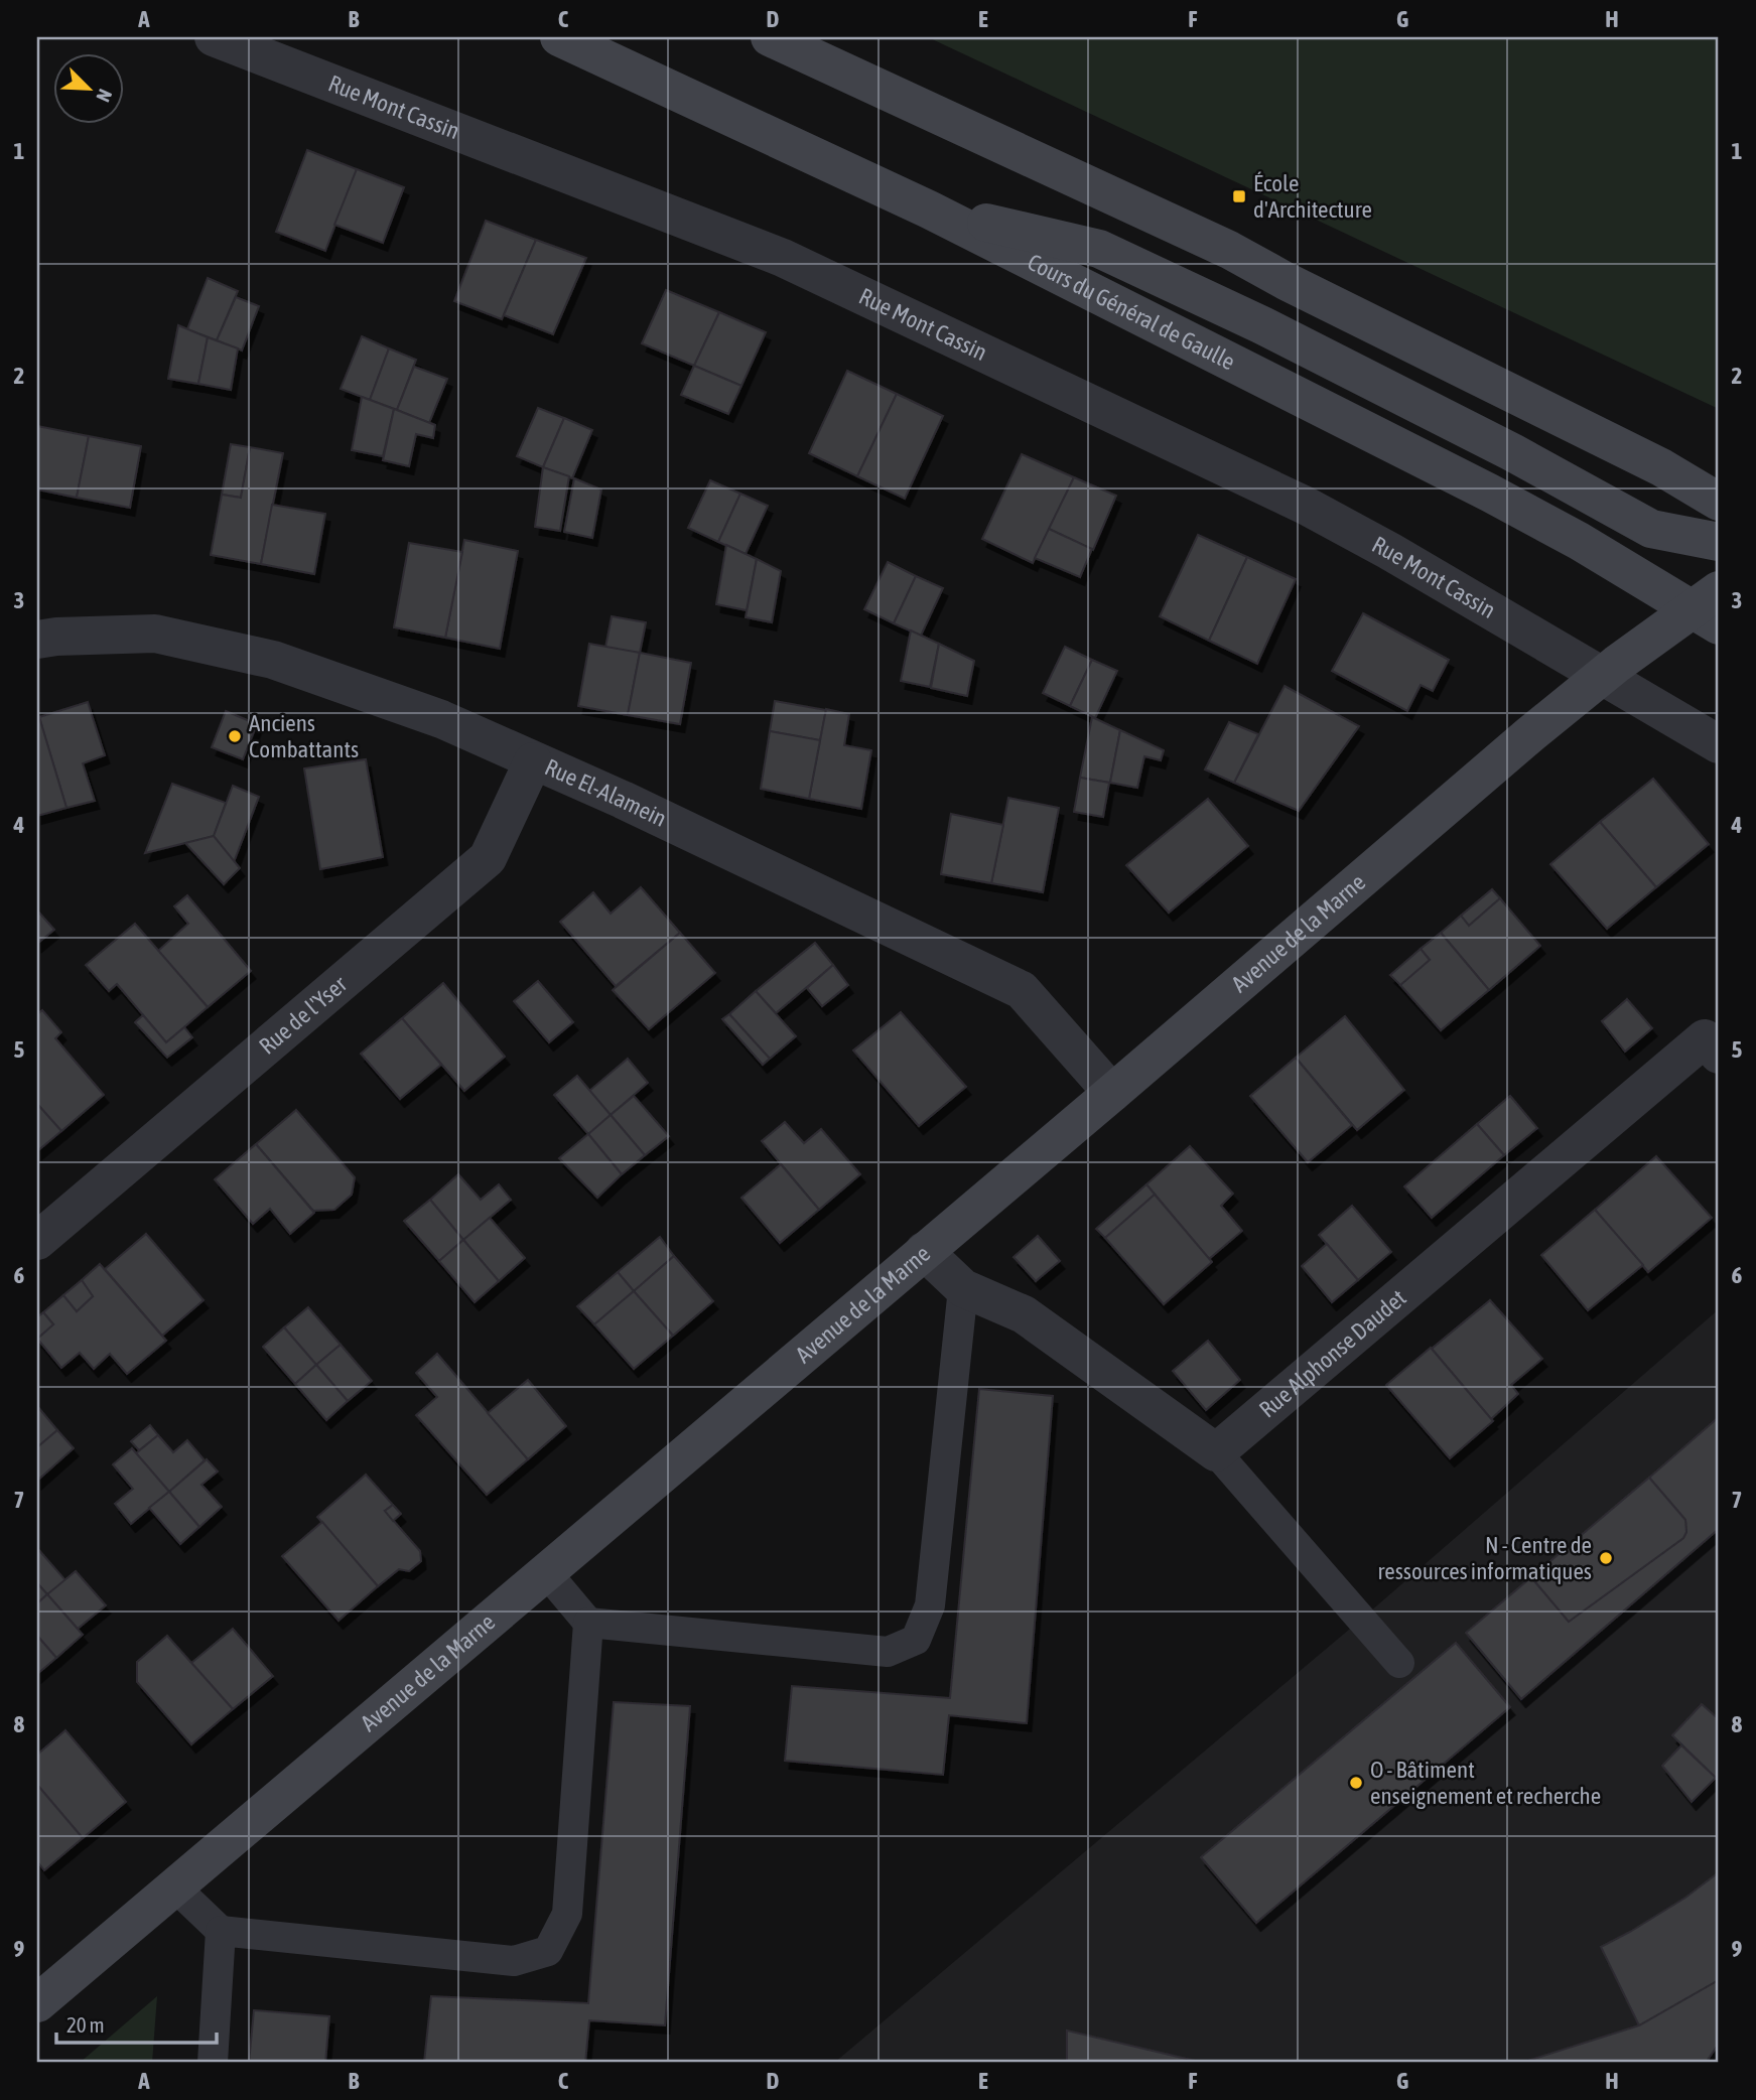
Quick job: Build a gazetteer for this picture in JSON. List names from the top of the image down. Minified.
{"streets":{"main road":["Cours du Général de Gaulle","Avenue de la Marne"],"street":["Rue Mont Cassin","Rue El-Alamein","Rue de l'Yser","Rue Alphonse Daudet"]},"crossings":[["Rue Mont Cassin","Avenue de la Marne"],["Cours du Général de Gaulle","Avenue de la Marne"],["Rue El-Alamein","Avenue de la Marne"],["Rue El-Alamein","Rue de l'Yser"]],"places":{"transit":["École d'Architecture"],"other":["Anciens Combattants","N - Centre de ressources informatiques","O - Bâtiment enseignement et recherche"]},"scale_bar":"20 m","north":"bottom right","grid":{"columns":["A","B","C","D","E","F","G","H"],"rows":["1","2","3","4","5","6","7","8","9"]}}
